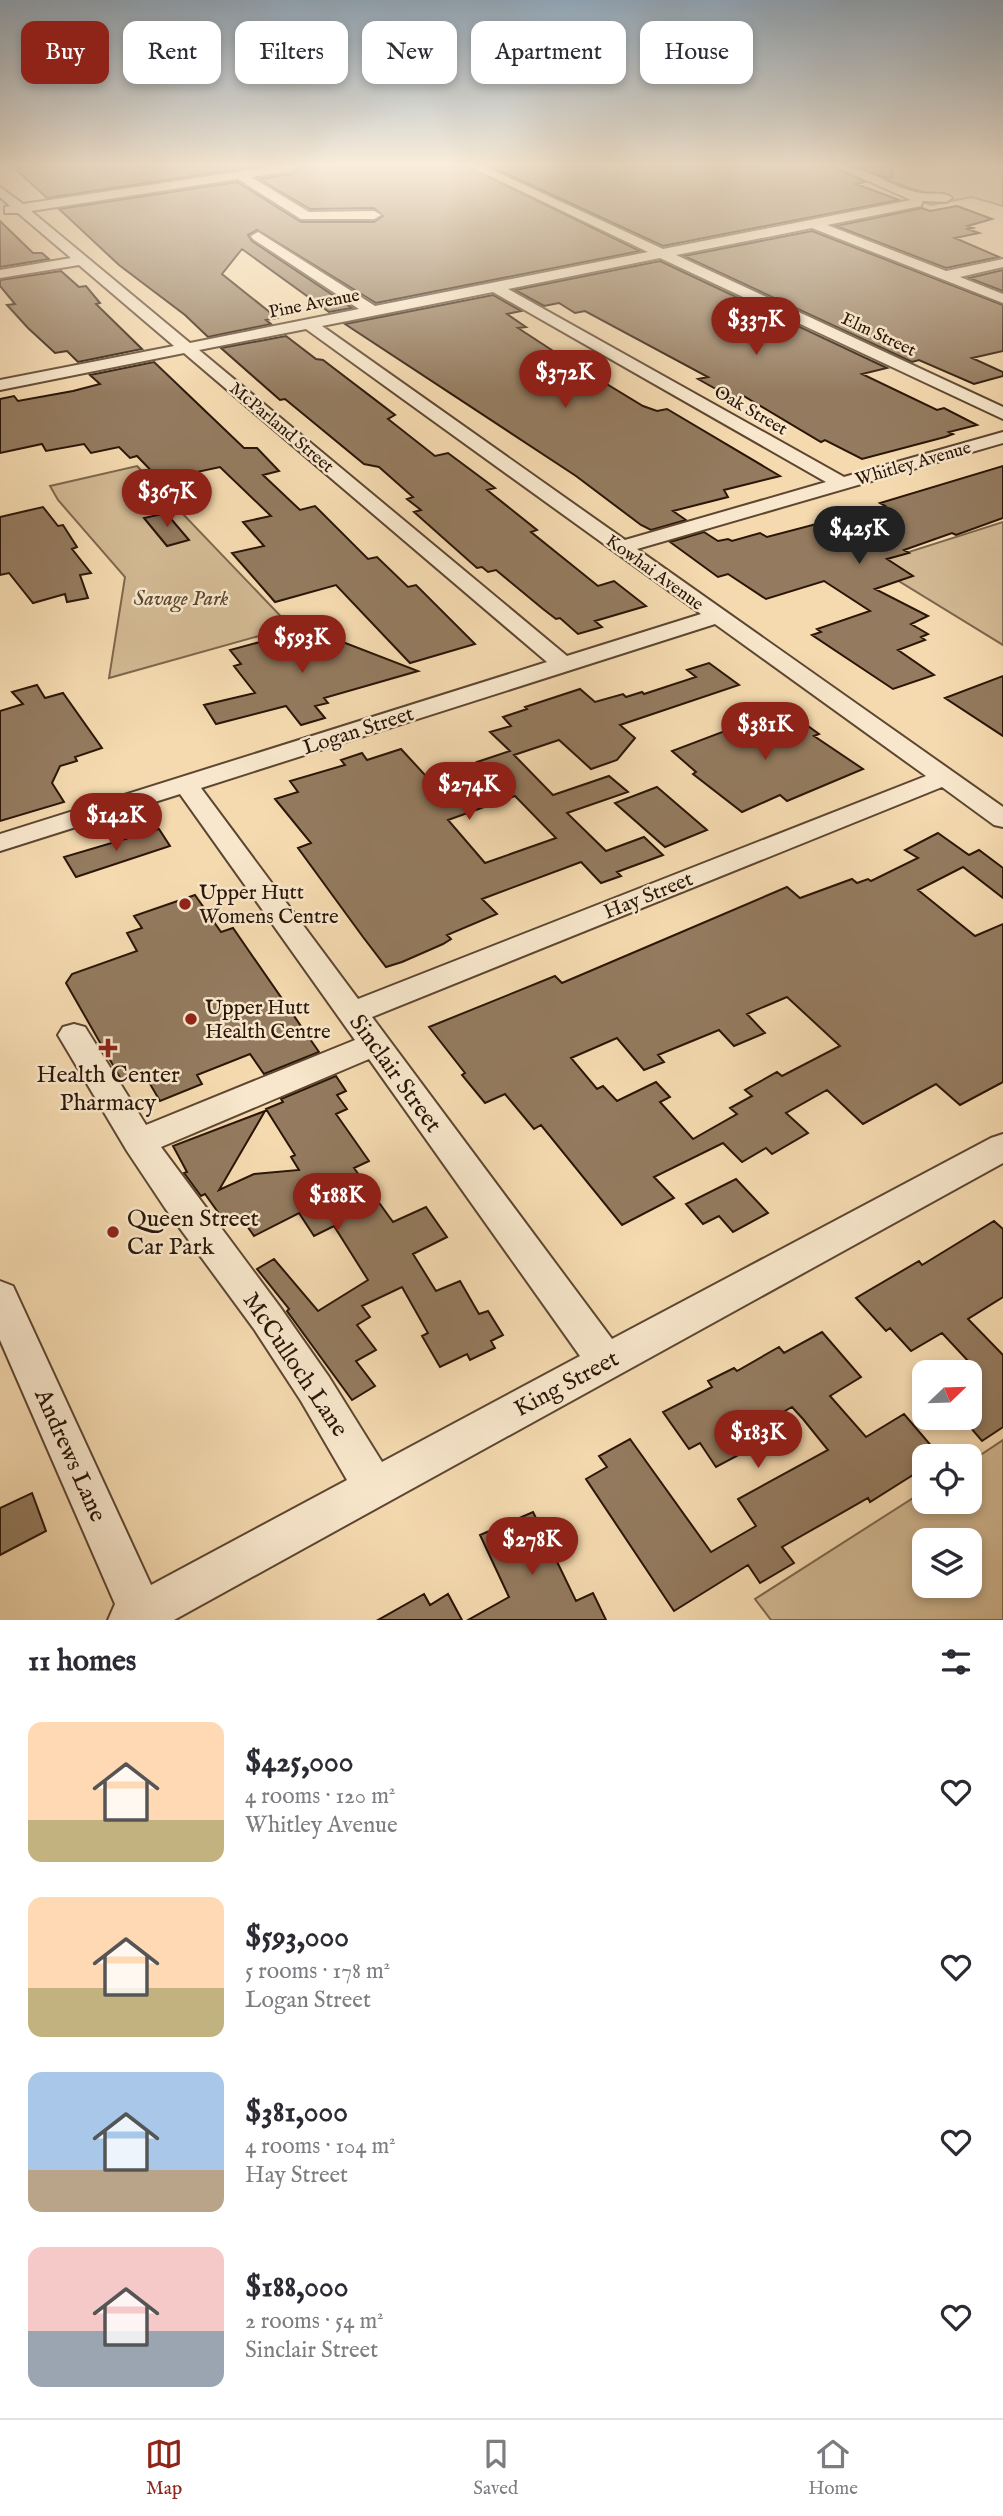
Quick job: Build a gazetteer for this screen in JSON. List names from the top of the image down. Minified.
{"streets":{"street":["Pine Avenue","Elm Street","Oak Street","McParland Street","Whitley Avenue","Kowhai Avenue","Logan Street","Hay Street","Sinclair Street","McCulloch Lane","King Street","Andrews Lane"]},"crossings":[["Pine Avenue","Elm Street"],["Pine Avenue","Oak Street"],["Pine Avenue","McParland Street"],["Pine Avenue","Kowhai Avenue"],["Oak Street","Whitley Avenue"],["McParland Street","Logan Street"],["Whitley Avenue","Kowhai Avenue"],["Kowhai Avenue","Logan Street"],["Kowhai Avenue","Hay Street"],["Logan Street","Sinclair Street"],["Hay Street","Sinclair Street"],["Sinclair Street","King Street"],["McCulloch Lane","King Street"],["King Street","Andrews Lane"]],"parks":["Savage Park"],"places":{"other":["Upper Hutt Womens Centre","Upper Hutt Health Centre","Queen Street Car Park"],"health":["Health Center Pharmacy"]},"north":"top right","page":{"chip":["Buy","Rent","Filters","New","Apartment","House"],"price":["$337K","$372K","$367K","$425K","$593K","$381K","$274K","$142K","$188K","$183K","$278K"],"heading":"11 homes","list":[{"name":"$425,000","note":"4 rooms · 120 m² · Whitley Avenue"},{"name":"$593,000","note":"5 rooms · 178 m² · Logan Street"},{"name":"$381,000","note":"4 rooms · 104 m² · Hay Street"},{"name":"$188,000","note":"2 rooms · 54 m² · Sinclair Street"}],"tabs":["Map","Saved","Home"]}}
